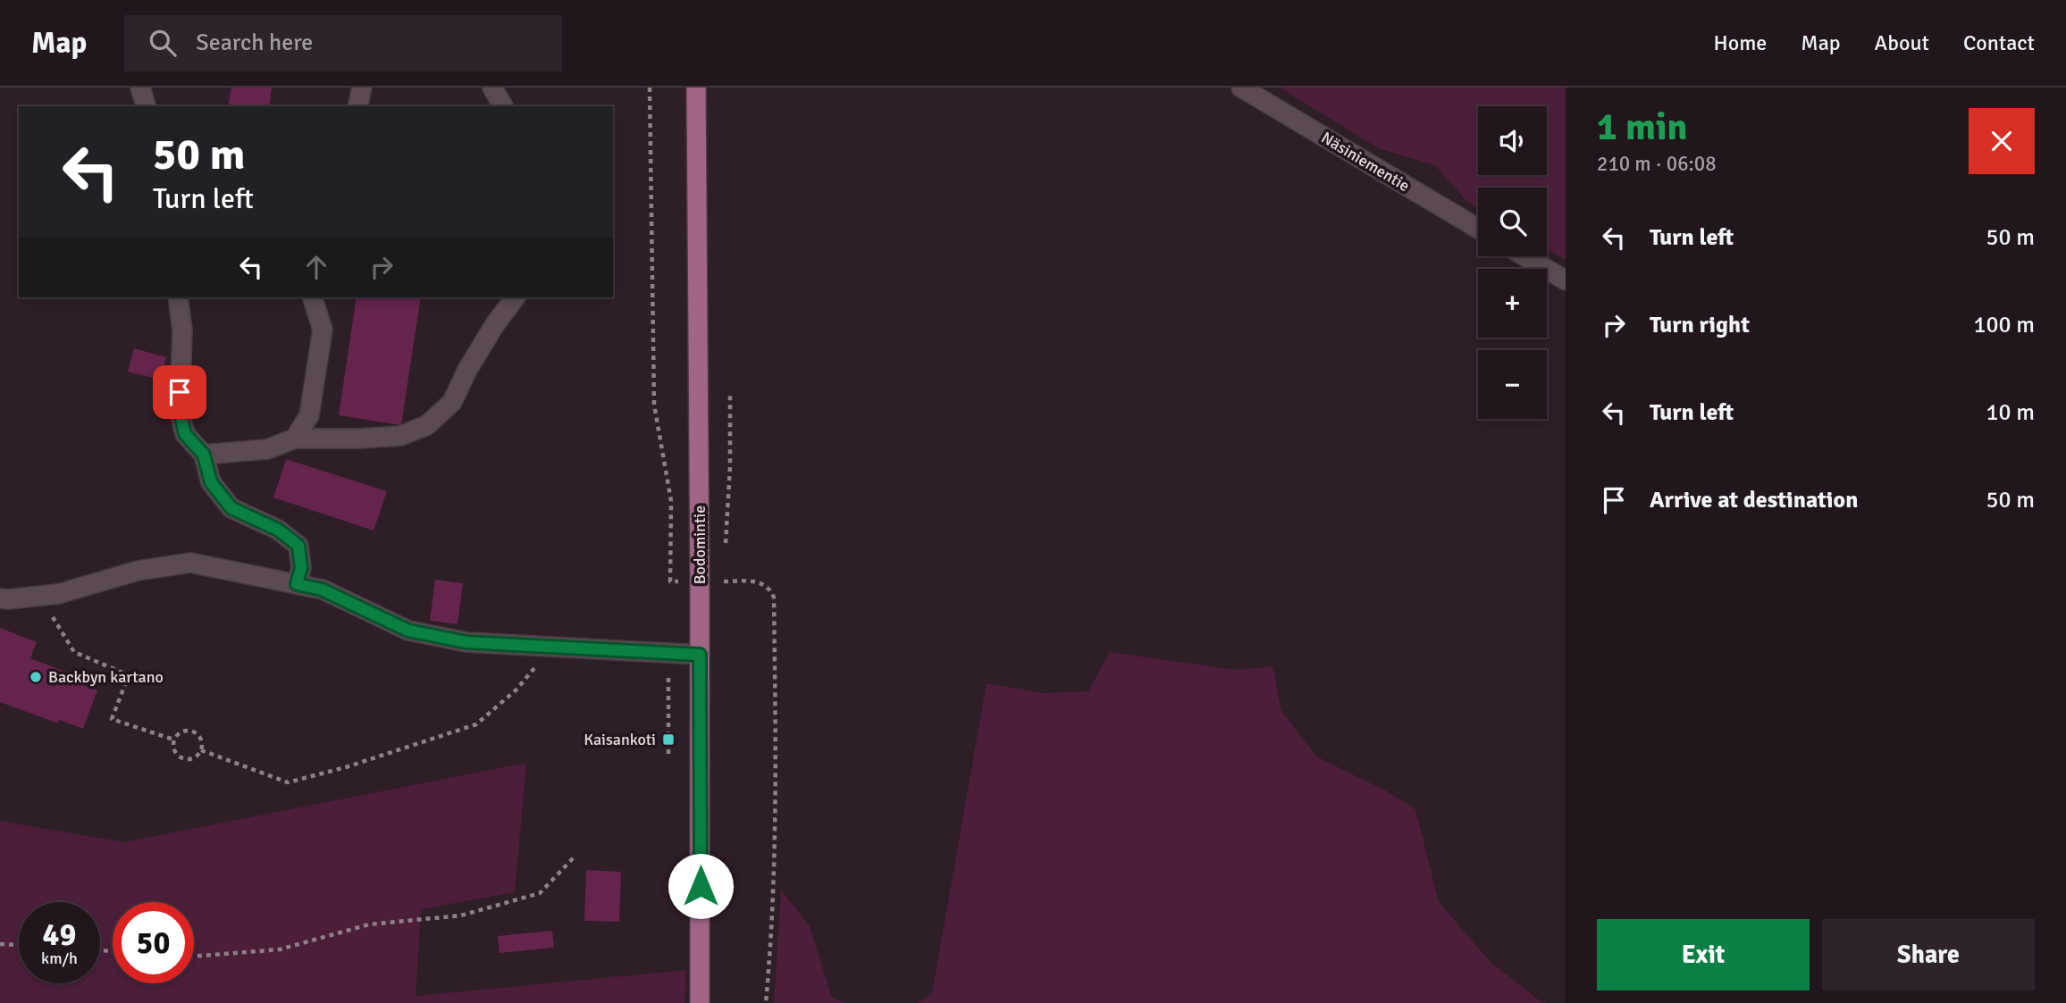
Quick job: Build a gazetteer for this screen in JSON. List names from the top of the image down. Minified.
{"streets":{"main road":["Bodomintie"],"lane":["Näsiniementie"]},"places":{"other":["Backbyn kartano"],"transit":["Kaisankoti"]},"page":{"header":"Map","search":"Search here","nav":["Home","Map","About","Contact"],"heading":["1 min","210 m · 06:08"],"map_buttons":["+","−"],"turn":["50 m","Turn left"],"list":[{"name":"Turn left","value":"50 m"},{"name":"Turn right","value":"100 m"},{"name":"Turn left","value":"10 m"},{"name":"Arrive at destination","value":"50 m"}],"speed":"49 km/h","limit":"50","buttons":["Exit","Share"]}}
